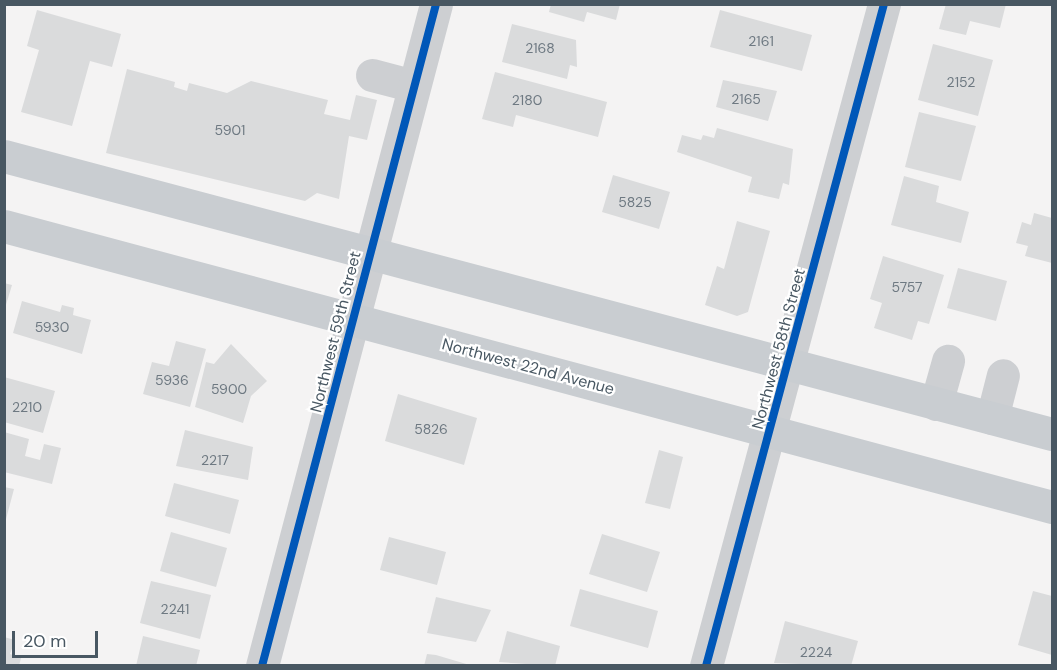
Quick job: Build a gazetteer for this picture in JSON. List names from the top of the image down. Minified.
{"streets":{"main road":["Northwest 22nd Avenue"],"street":["Northwest 59th Street","Northwest 58th Street"]},"crossings":[["Northwest 59th Street","Northwest 22nd Avenue"],["Northwest 58th Street","Northwest 22nd Avenue"]],"house_numbers":["2161","2168","2152","2165","2180","5901","5825","5757","5930","5936","5900","2210","5826","2217","2241","2224"],"scale_bar":"20 m"}
